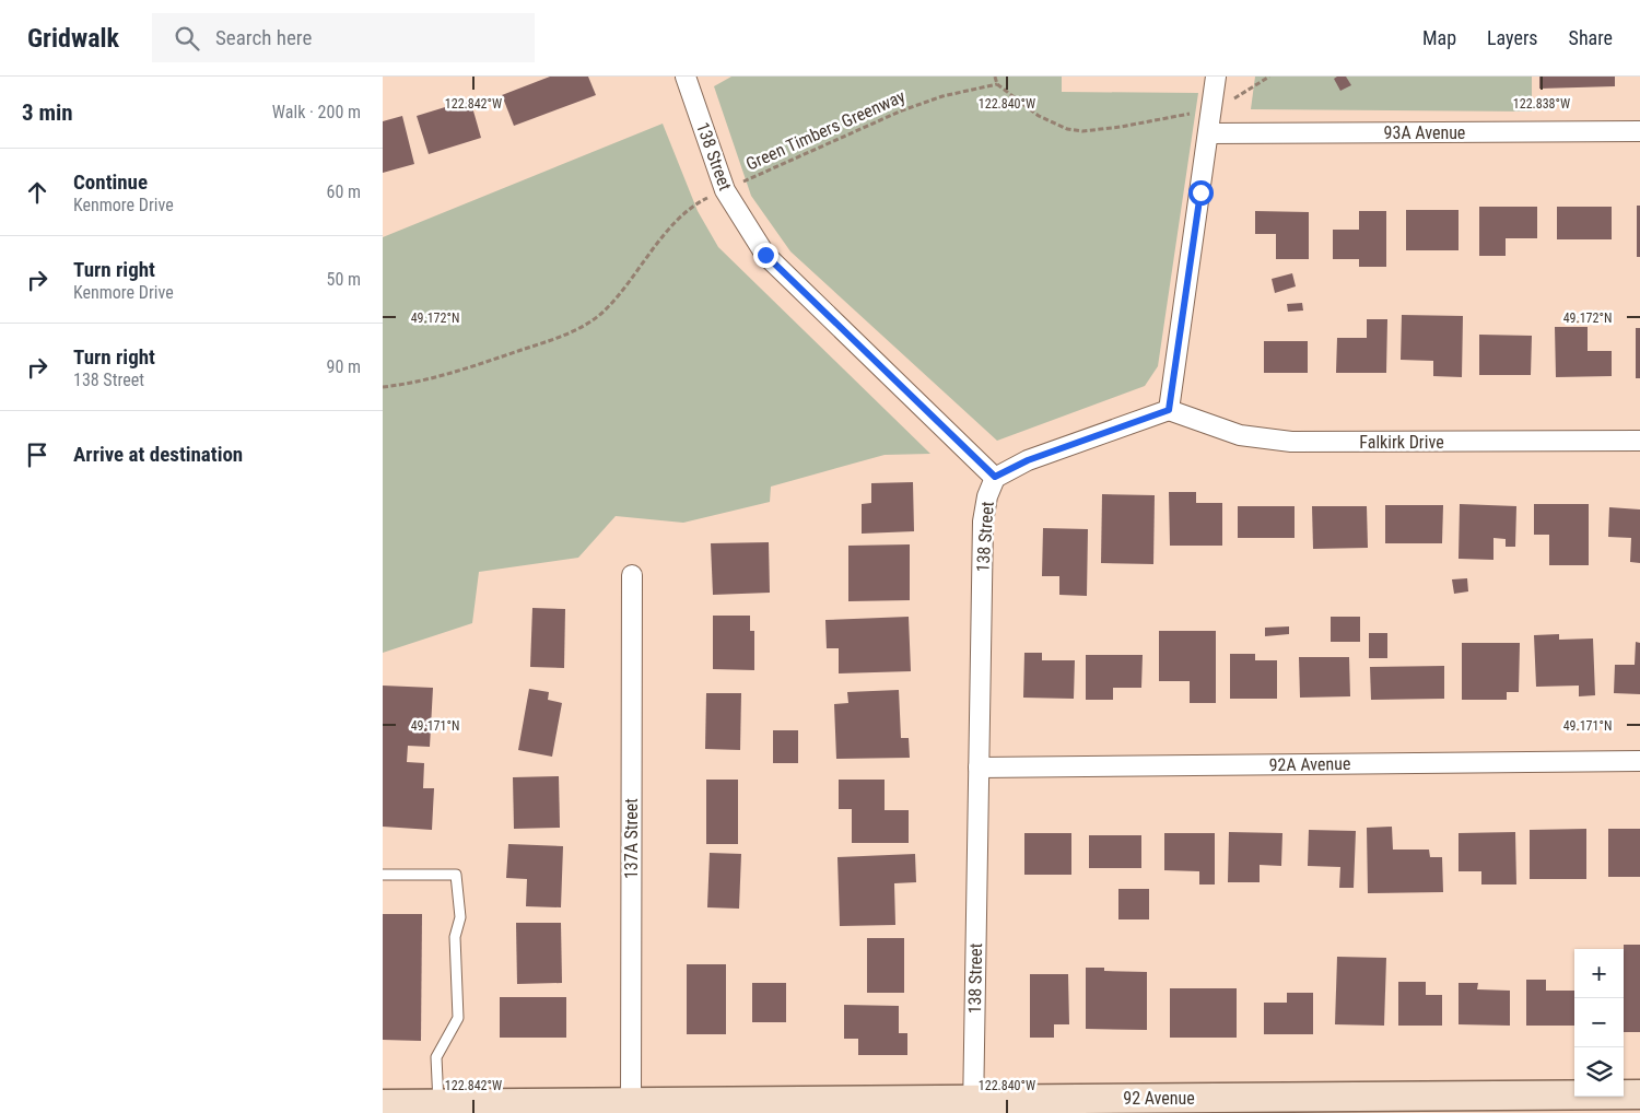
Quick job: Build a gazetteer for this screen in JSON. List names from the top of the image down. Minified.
{"streets":{"main road":["92 Avenue"],"street":["93A Avenue","138 Street","Falkirk Drive","92A Avenue","137A Street"],"path":["Green Timbers Greenway"]},"crossings":[["138 Street","92A Avenue"],["138 Street","92 Avenue"],["137A Street","92 Avenue"]],"page":{"header":"Gridwalk","search":"Search here","nav":["Map","Layers","Share"],"heading":["3 min","Walk · 200 m"],"list":[["Continue","Kenmore Drive","60 m"],["Turn right","Kenmore Drive","50 m"],["Turn right","138 Street","90 m"],"Arrive at destination"],"map_buttons":["+","−"]},"coordinates":["122.842°W","122.840°W","122.838°W","49.172°N","49.171°N"]}
